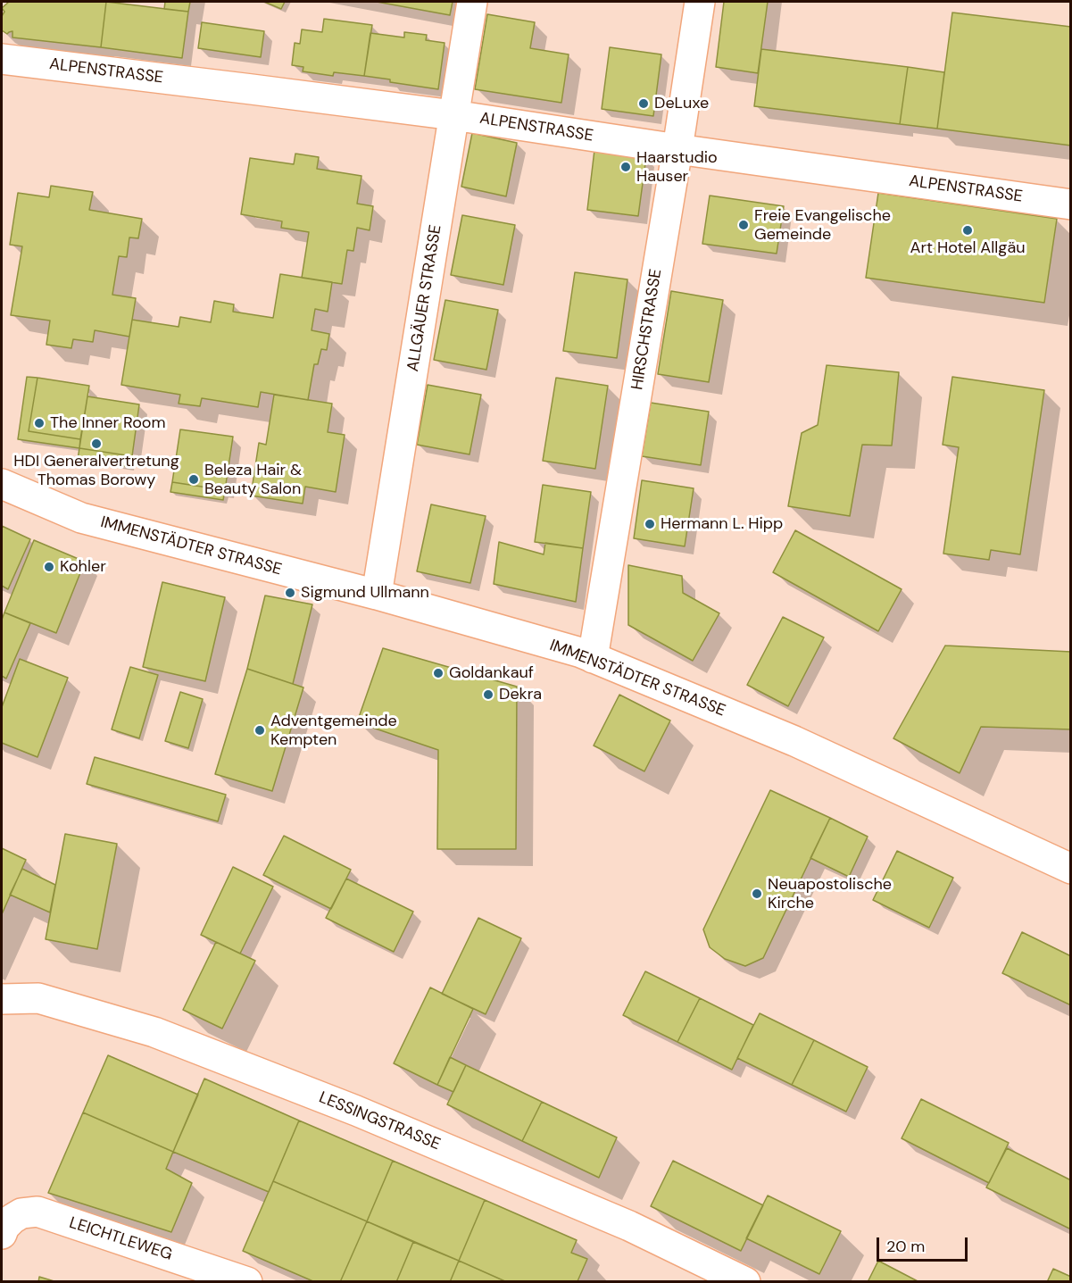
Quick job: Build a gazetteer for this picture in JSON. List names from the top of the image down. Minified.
{"streets":{"street":["ALPENSTRASSE","ALLGÄUER STRASSE","HIRSCHSTRASSE","IMMENSTÄDTER STRASSE","LESSINGSTRASSE","LEICHTLEWEG"]},"crossings":[["ALPENSTRASSE","ALLGÄUER STRASSE"],["ALPENSTRASSE","HIRSCHSTRASSE"],["ALLGÄUER STRASSE","IMMENSTÄDTER STRASSE"],["HIRSCHSTRASSE","IMMENSTÄDTER STRASSE"]],"places":["DeLuxe","Haarstudio Hauser","Freie Evangelische Gemeinde","Art Hotel Allgäu","The Inner Room","HDI Generalvertretung Thomas Borowy","Beleza Hair & Beauty Salon","Hermann L. Hipp","Kohler","Sigmund Ullmann","Goldankauf","Dekra","Adventgemeinde Kempten","Neuapostolische Kirche"],"scale_bar":"20 m"}
